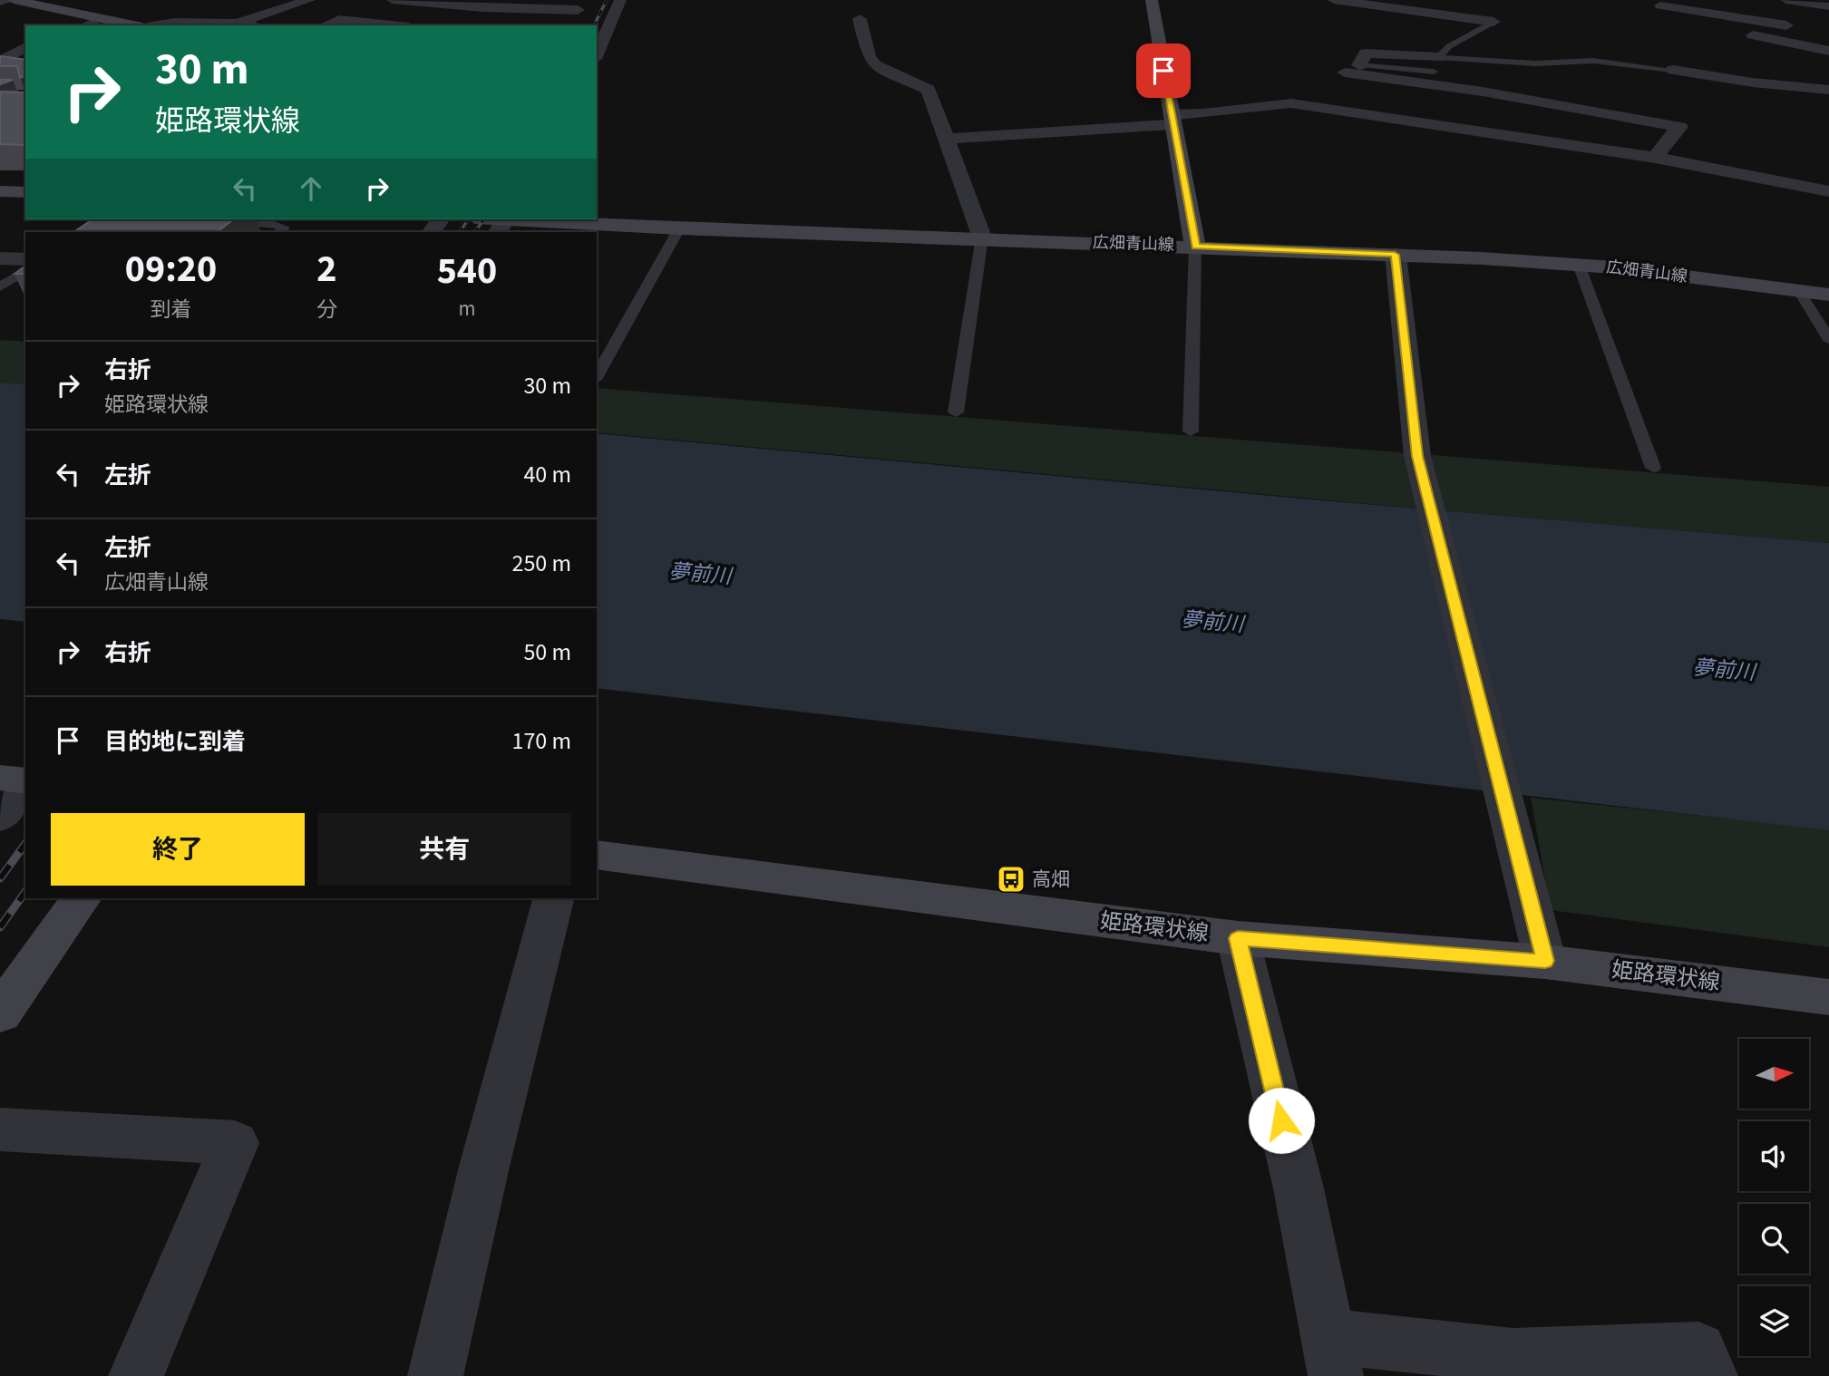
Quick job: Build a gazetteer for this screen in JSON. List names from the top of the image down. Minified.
{"streets":{"main road":["広畑青山線","姫路環状線"]},"water":["夢前川"],"places":{"bus stop":["高畑"]},"north":"right","page":{"turn":["30 m","姫路環状線"],"eta":["09:20","到着","2","分","540","m"],"list":[{"name":"右折","note":"姫路環状線","value":"30 m"},{"name":"左折","value":"40 m"},{"name":"左折","note":"広畑青山線","value":"250 m"},{"name":"右折","value":"50 m"},{"name":"目的地に到着","value":"170 m"}],"buttons":["終了","共有"]}}
